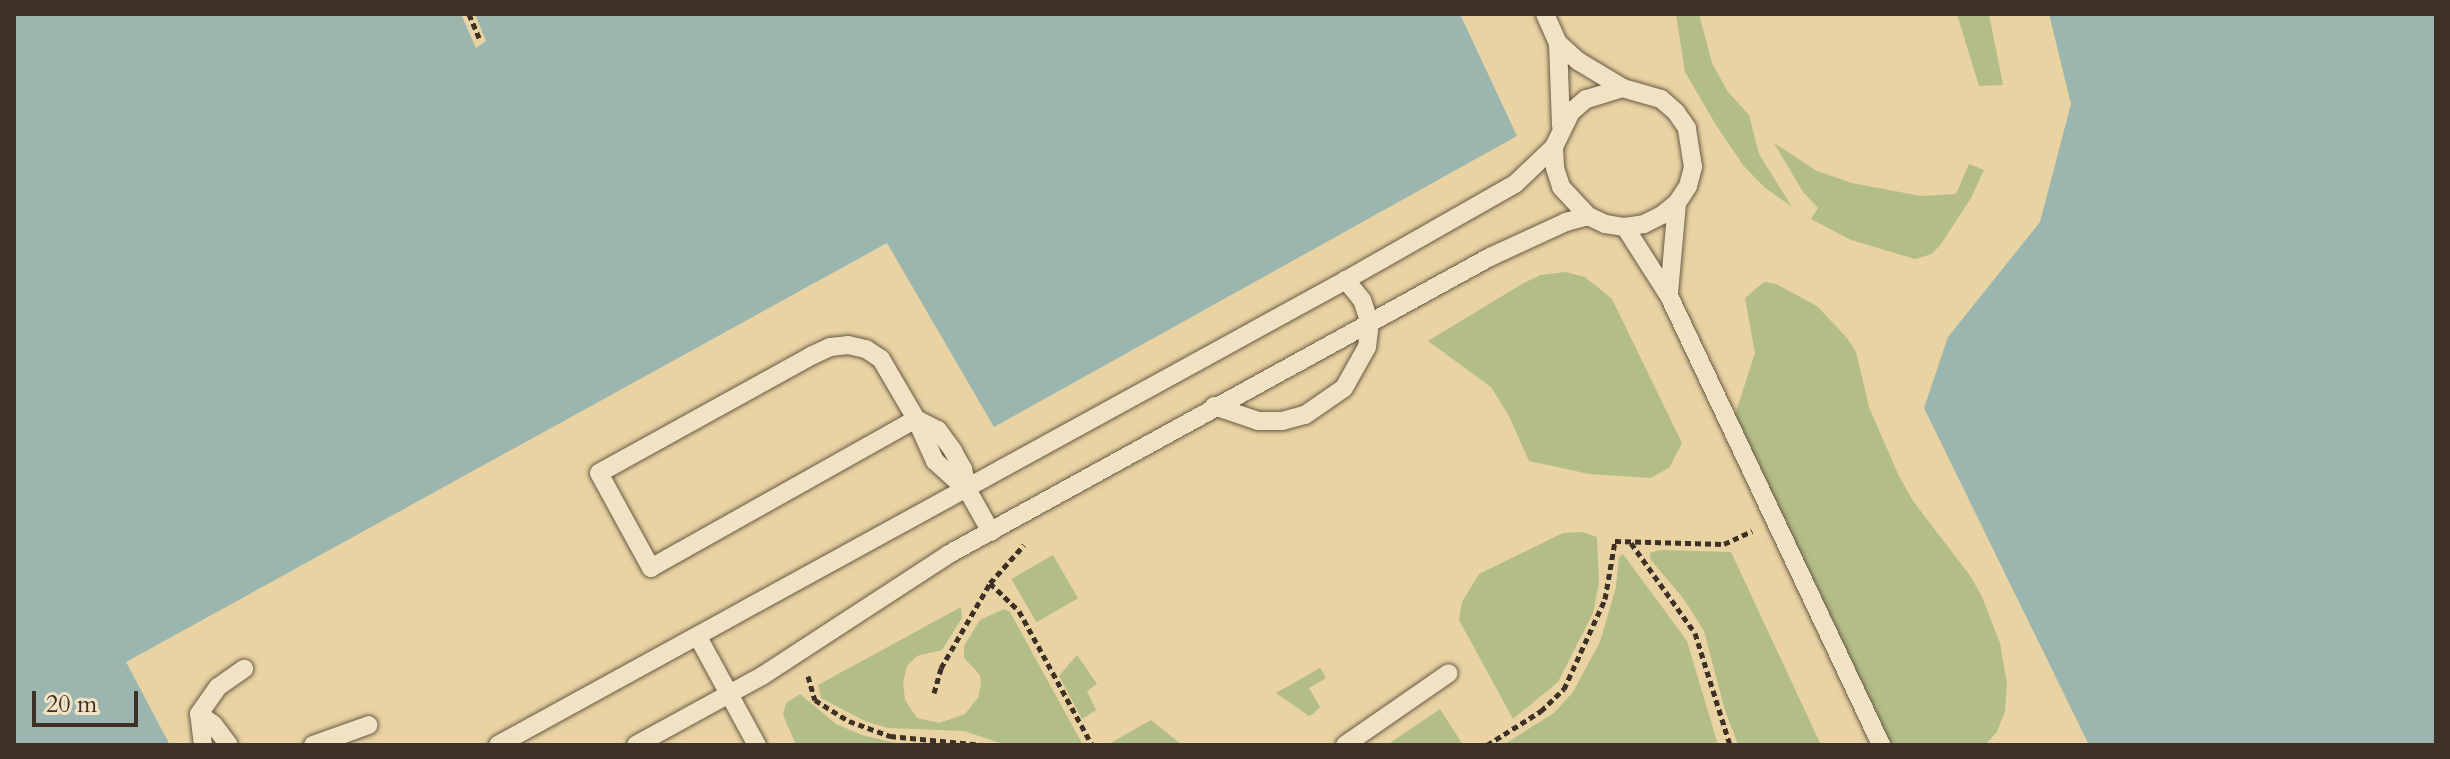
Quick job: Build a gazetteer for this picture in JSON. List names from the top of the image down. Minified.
{"scale_bar":"20 m"}
